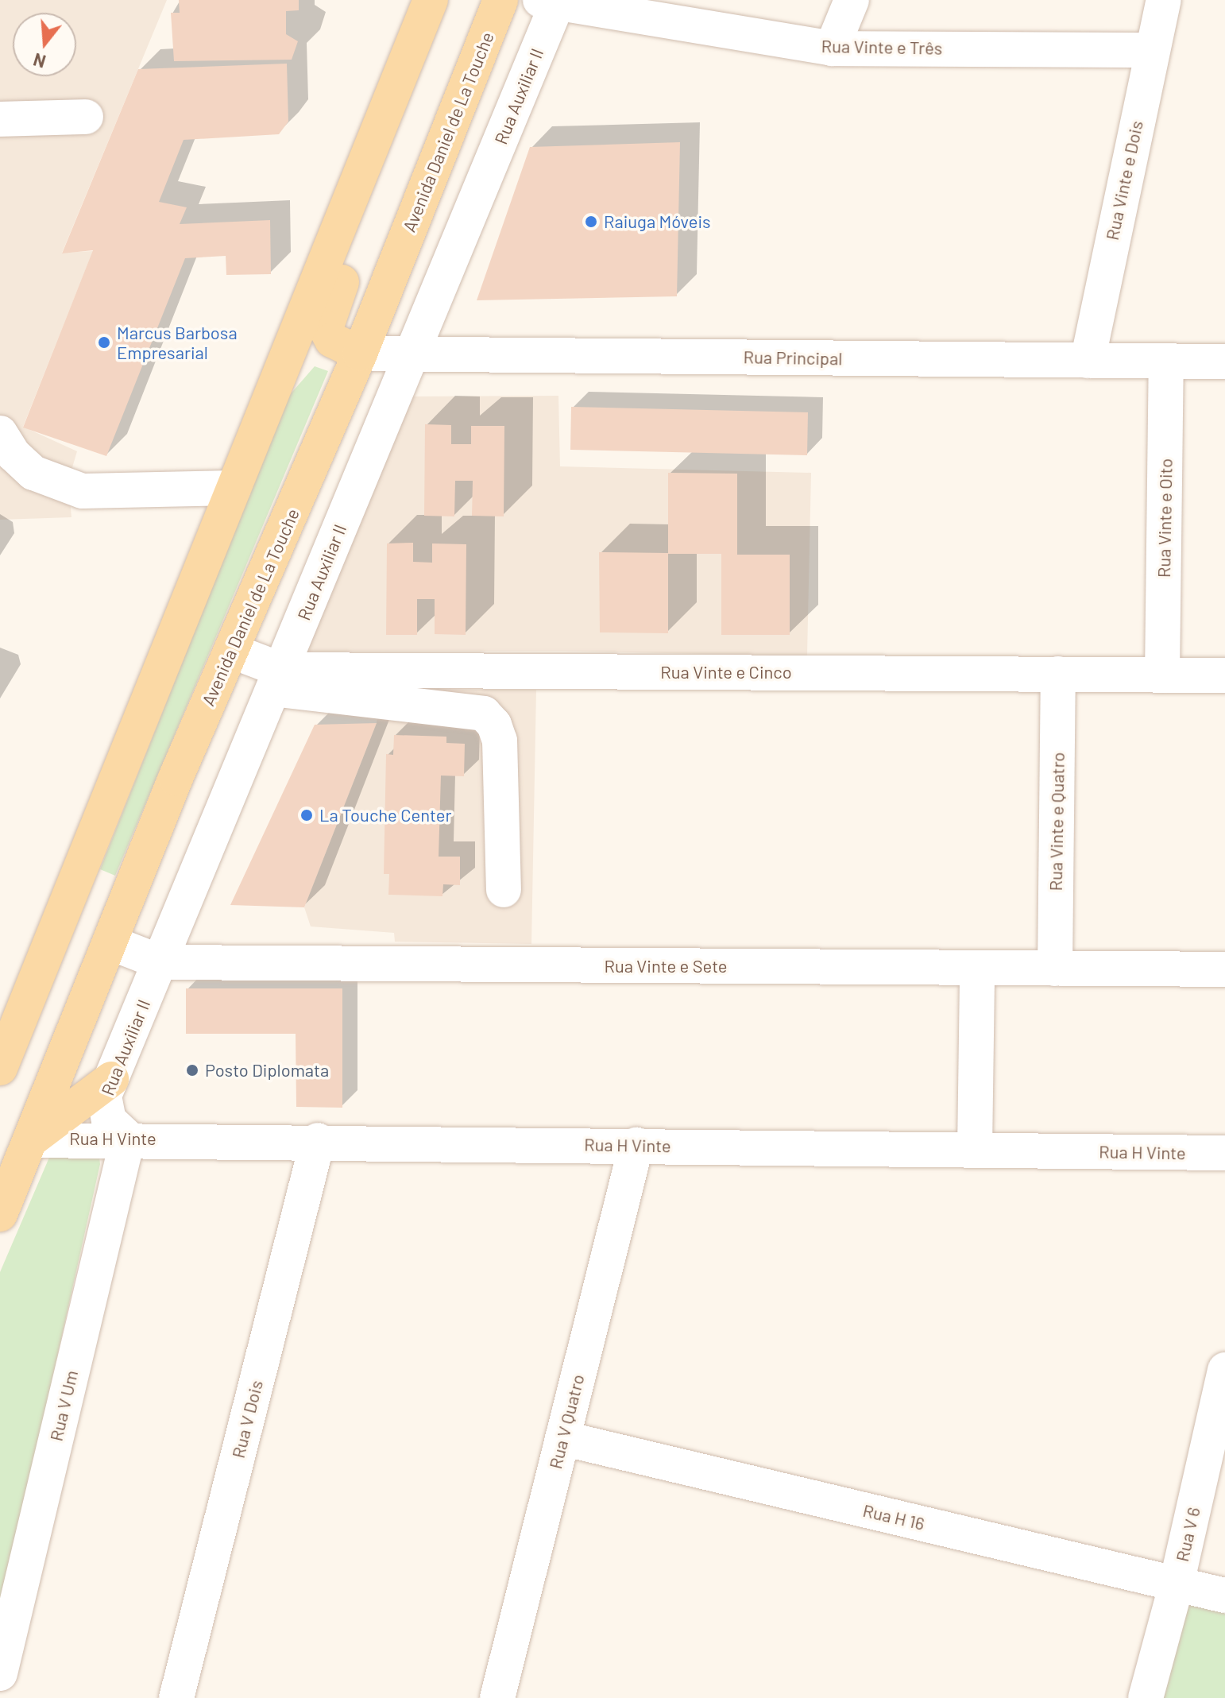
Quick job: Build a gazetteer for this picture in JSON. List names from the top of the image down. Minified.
{"streets":{"main road":["Avenida Daniel de La Touche"],"street":["Rua Vinte e Três","Rua Auxiliar II","Rua Vinte e Dois","Rua Principal","Rua Vinte e Oito","Rua Vinte e Cinco","Rua Vinte e Quatro","Rua Vinte e Sete","Rua H Vinte","Rua V Um","Rua V Dois","Rua V Quatro","Rua H 16","Rua V 6"]},"crossings":[["Rua Vinte e Três","Rua Auxiliar II"],["Rua Vinte e Três","Rua Vinte e Dois"],["Rua Auxiliar II","Rua Principal"],["Rua Auxiliar II","Rua Vinte e Cinco"],["Rua Auxiliar II","Rua Vinte e Sete"],["Rua Auxiliar II","Rua H Vinte"],["Rua Auxiliar II","Rua V Um"],["Avenida Daniel de La Touche","Rua Principal"],["Avenida Daniel de La Touche","Rua Vinte e Cinco"],["Avenida Daniel de La Touche","Rua Vinte e Sete"],["Avenida Daniel de La Touche","Rua H Vinte"],["Rua Vinte e Dois","Rua Principal"],["Rua Principal","Rua Vinte e Oito"],["Rua Vinte e Oito","Rua Vinte e Cinco"],["Rua Vinte e Cinco","Rua Vinte e Quatro"],["Rua Vinte e Quatro","Rua Vinte e Sete"],["Rua H Vinte","Rua V Um"],["Rua H Vinte","Rua V Dois"],["Rua H Vinte","Rua V Quatro"],["Rua V Quatro","Rua H 16"],["Rua H 16","Rua V 6"]],"places":["Raiuga Móveis","Marcus Barbosa Empresarial","La Touche Center","Posto Diplomata"],"north":"bottom"}
